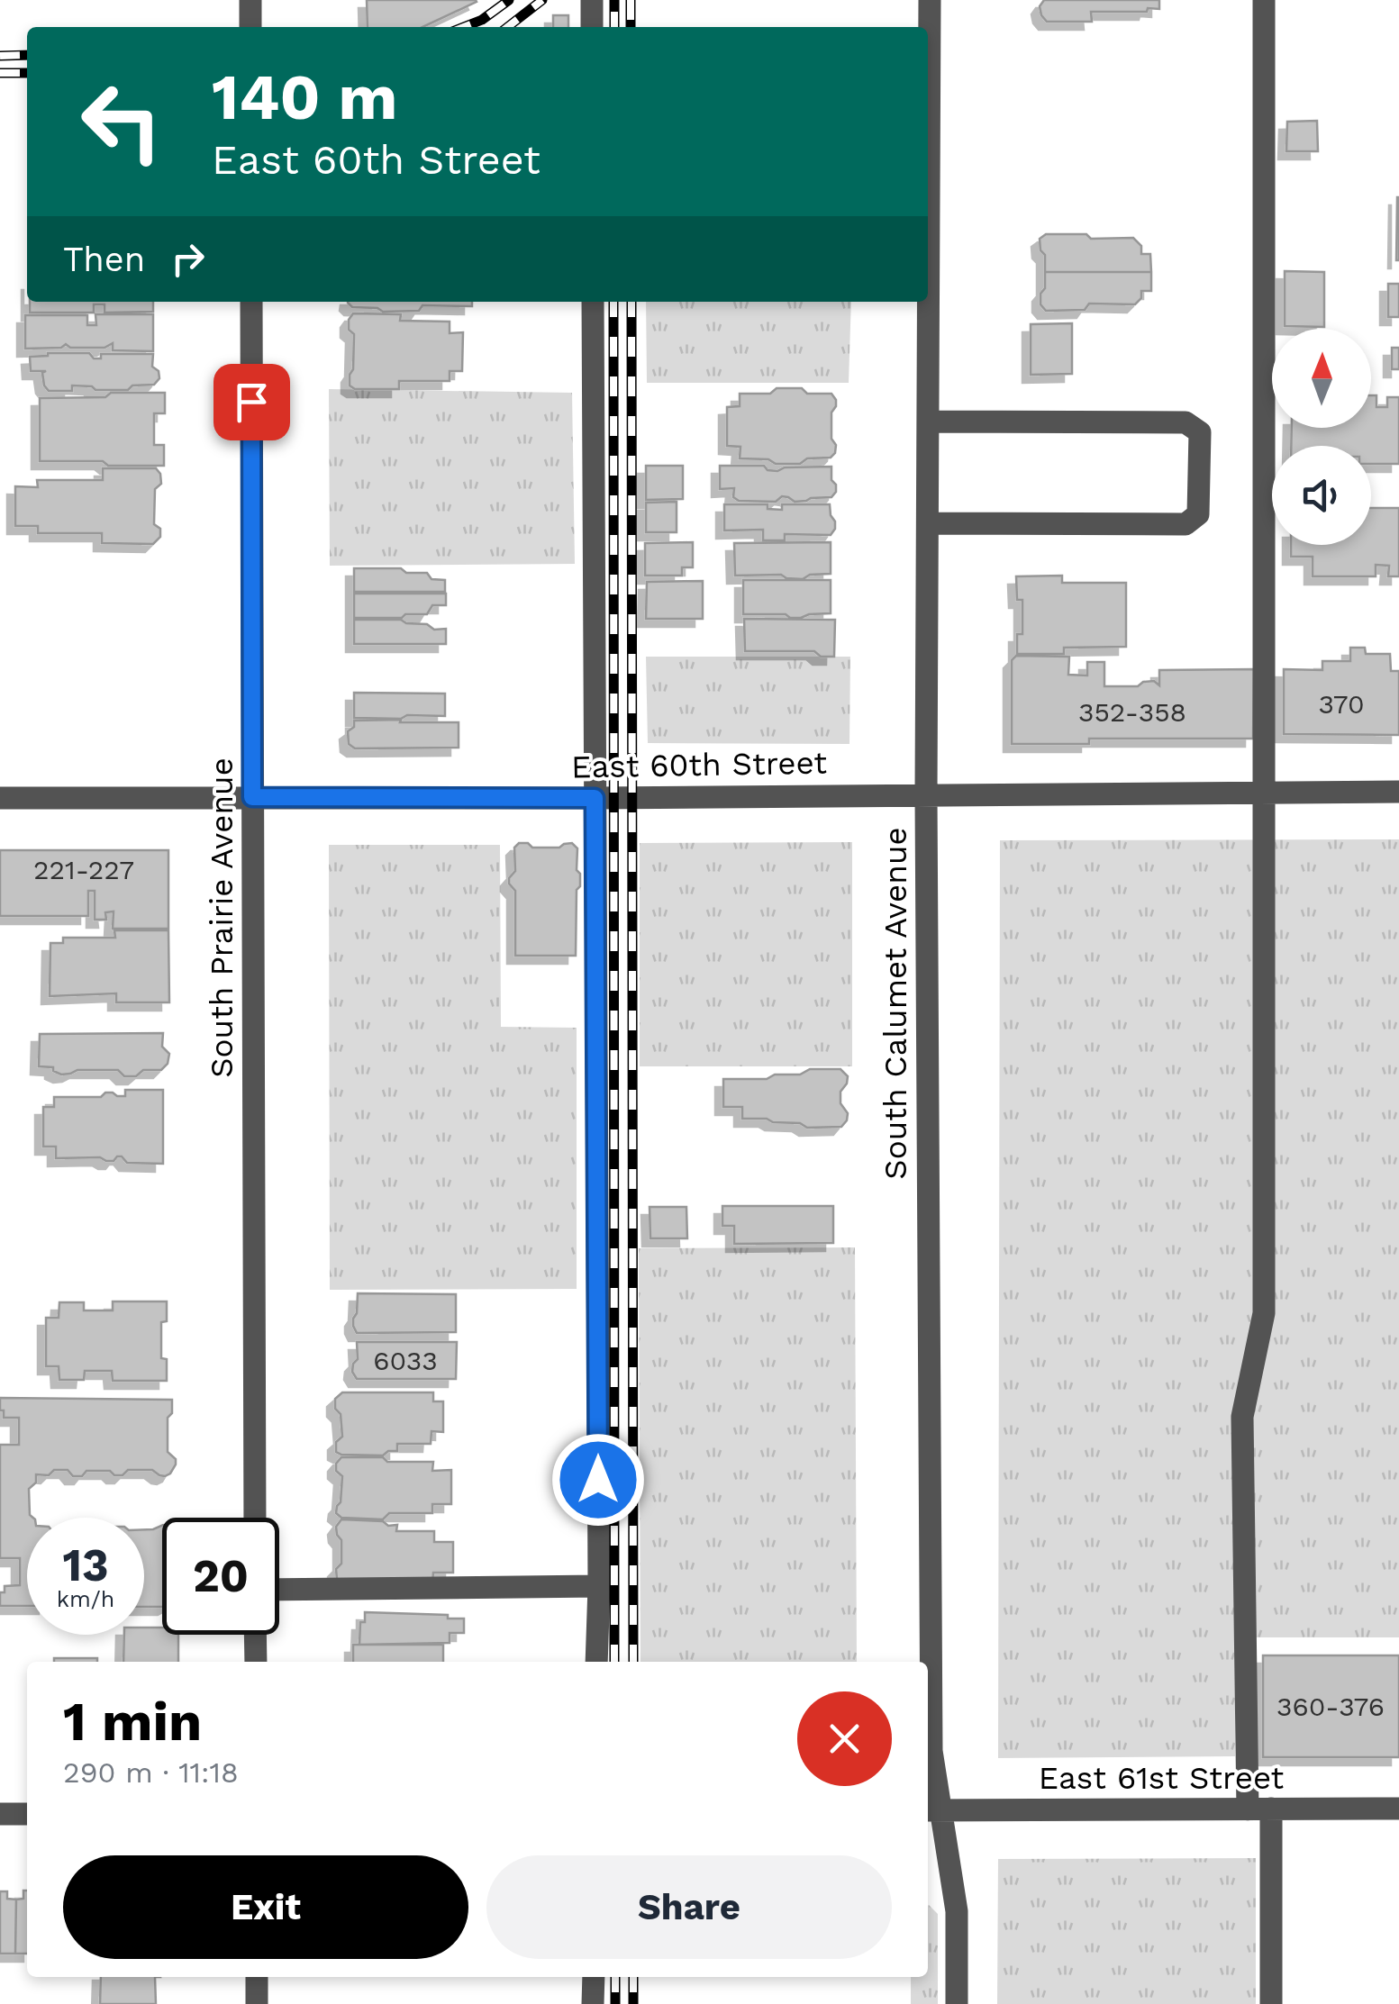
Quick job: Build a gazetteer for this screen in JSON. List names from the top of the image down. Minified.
{"streets":{"street":["East 60th Street","South Prairie Avenue","South Calumet Avenue","East 61st Street"]},"crossings":[["East 60th Street","South Prairie Avenue"],["East 60th Street","South Calumet Avenue"],["South Calumet Avenue","East 61st Street"]],"house_numbers":["370","352-358","221-227","6033","360-376"],"north":"top","page":{"turn":["140 m","East 60th Street"],"then":"Then","speed":"13 km/h","limit":"20","heading":["1 min","290 m · 11:18"],"buttons":["Exit","Share"]}}
